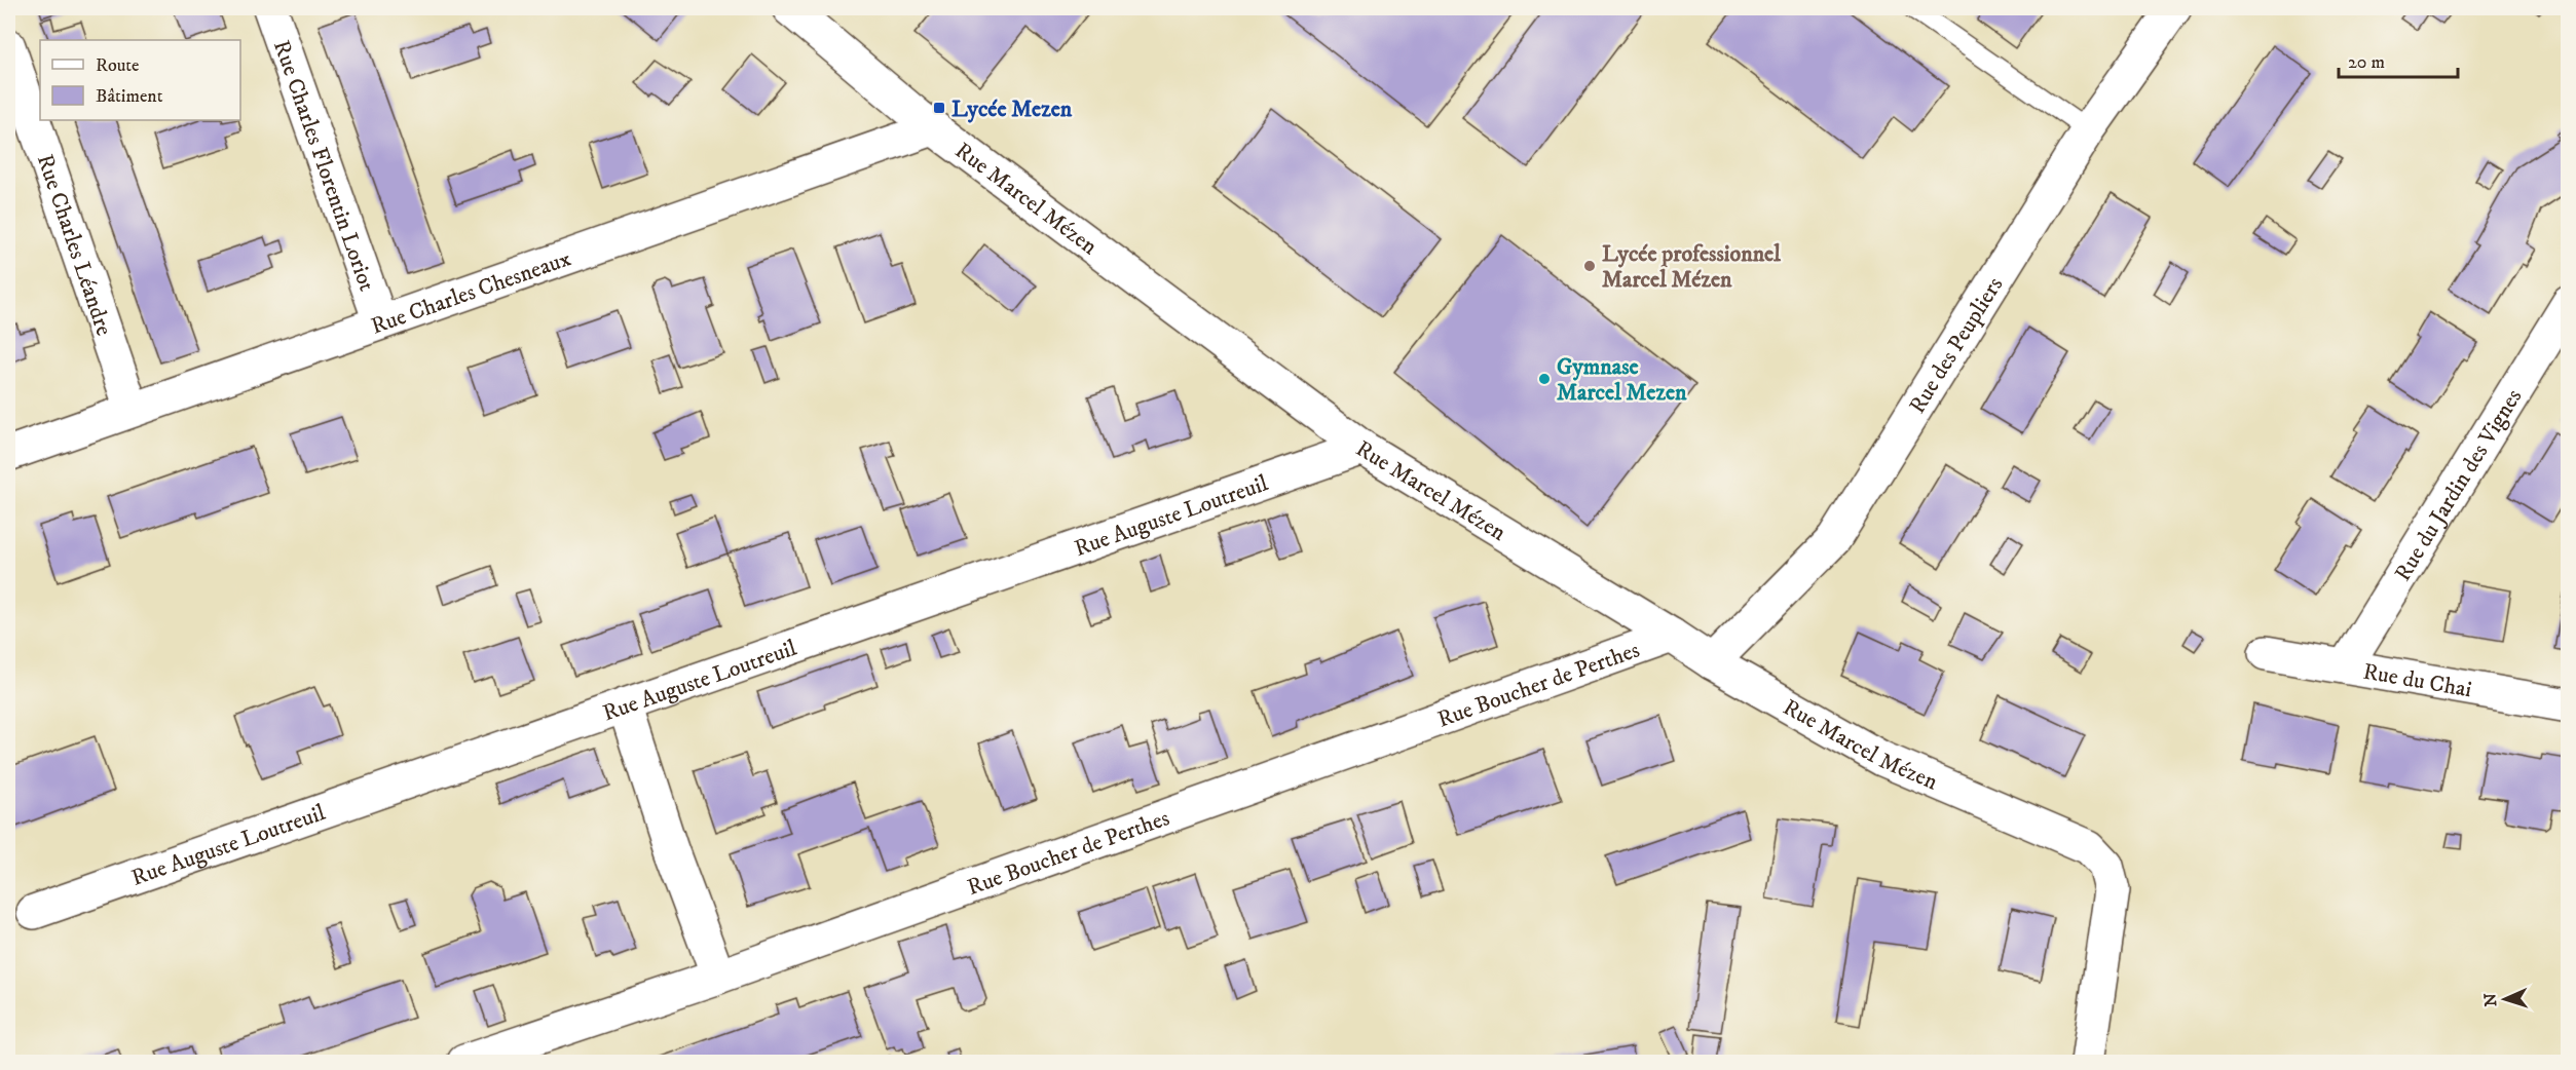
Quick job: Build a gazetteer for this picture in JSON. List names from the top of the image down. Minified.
{"streets":{"street":["Rue Charles Florentin Loriot","Rue Marcel Mézen","Rue Charles Léandre","Rue Charles Chesneaux","Rue des Peupliers","Rue du Jardin des Vignes","Rue Auguste Loutreuil","Rue du Chai","Rue Boucher de Perthes"]},"crossings":[["Rue Charles Florentin Loriot","Rue Charles Chesneaux"],["Rue Marcel Mézen","Rue Charles Chesneaux"],["Rue Marcel Mézen","Rue des Peupliers"],["Rue Marcel Mézen","Rue Auguste Loutreuil"],["Rue Marcel Mézen","Rue Boucher de Perthes"],["Rue Charles Léandre","Rue Charles Chesneaux"],["Rue du Jardin des Vignes","Rue du Chai"]],"places":{"transit":["Lycée Mezen"],"other":["Lycée professionnel Marcel Mézen","Gymnase Marcel Mezen"]},"legend":["Route","Bâtiment"],"scale_bar":"20 m","north":"left"}
